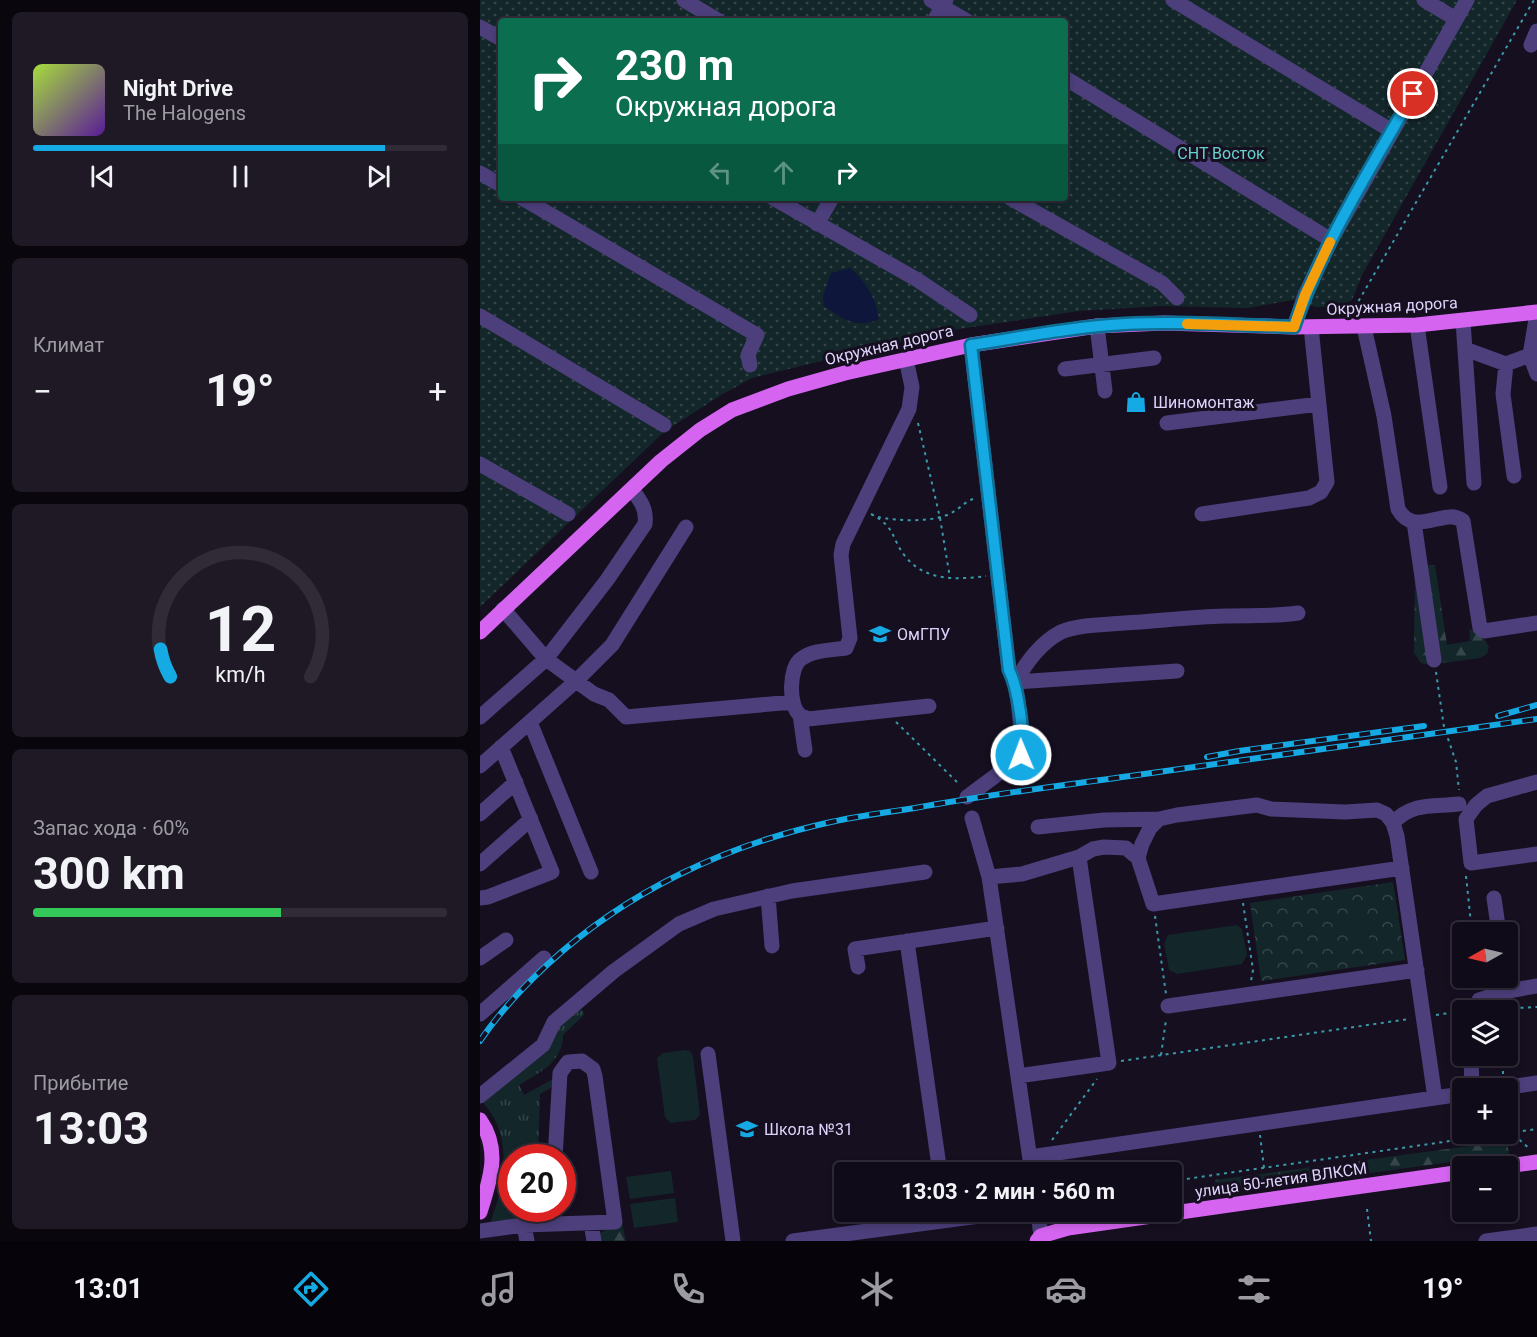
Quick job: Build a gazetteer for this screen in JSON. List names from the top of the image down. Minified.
{"streets":{"main road":["Окружная дорога","улица 50-летия ВЛКСМ"]},"parks":["СНТ Восток"],"places":{"shop":["Шиномонтаж"],"school or university":["ОмГПУ","Школа №31"]},"north":"left","page":{"turn":["230 m","Окружная дорога"],"song":["Night Drive","The Halogens"],"tile":["Климат",["Запас хода · 60%","300 km"],["Прибытие","13:03"]],"heat":["−","19°","+"],"map_buttons":["+","−"],"limit":"20","trip":"13:03 · 2 мин · 560 m","tabs":["13:01","19°"],"gauge":["12","km/h"]}}
